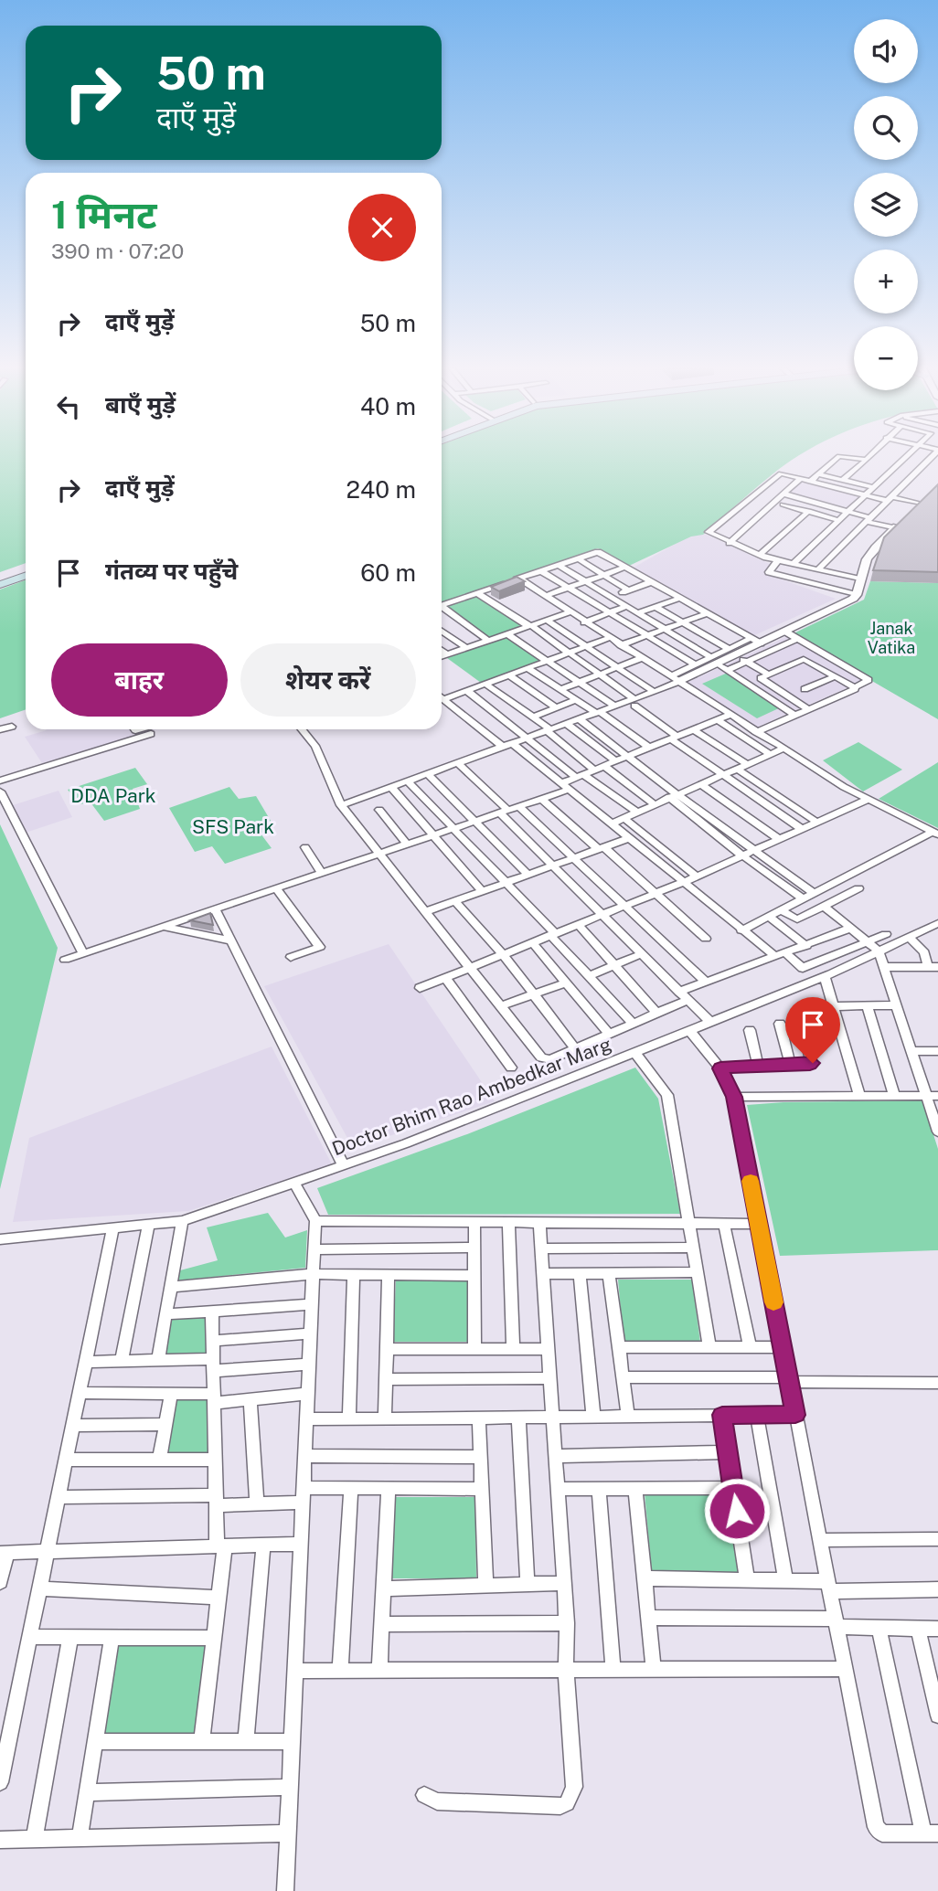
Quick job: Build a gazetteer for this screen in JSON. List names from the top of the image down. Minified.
{"streets":{"street":["Doctor Bhim Rao Ambedkar Marg"]},"parks":["Janak Vatika","DDA Park","SFS Park"],"page":{"map_buttons":["+","−"],"turn":["50 m","दाएँ मुड़ें"],"heading":["1 मिनट","390 m · 07:20"],"list":[{"name":"दाएँ मुड़ें","value":"50 m"},{"name":"बाएँ मुड़ें","value":"40 m"},{"name":"दाएँ मुड़ें","value":"240 m"},{"name":"गंतव्य पर पहुँचे","value":"60 m"}],"buttons":["बाहर","शेयर करें"]}}
